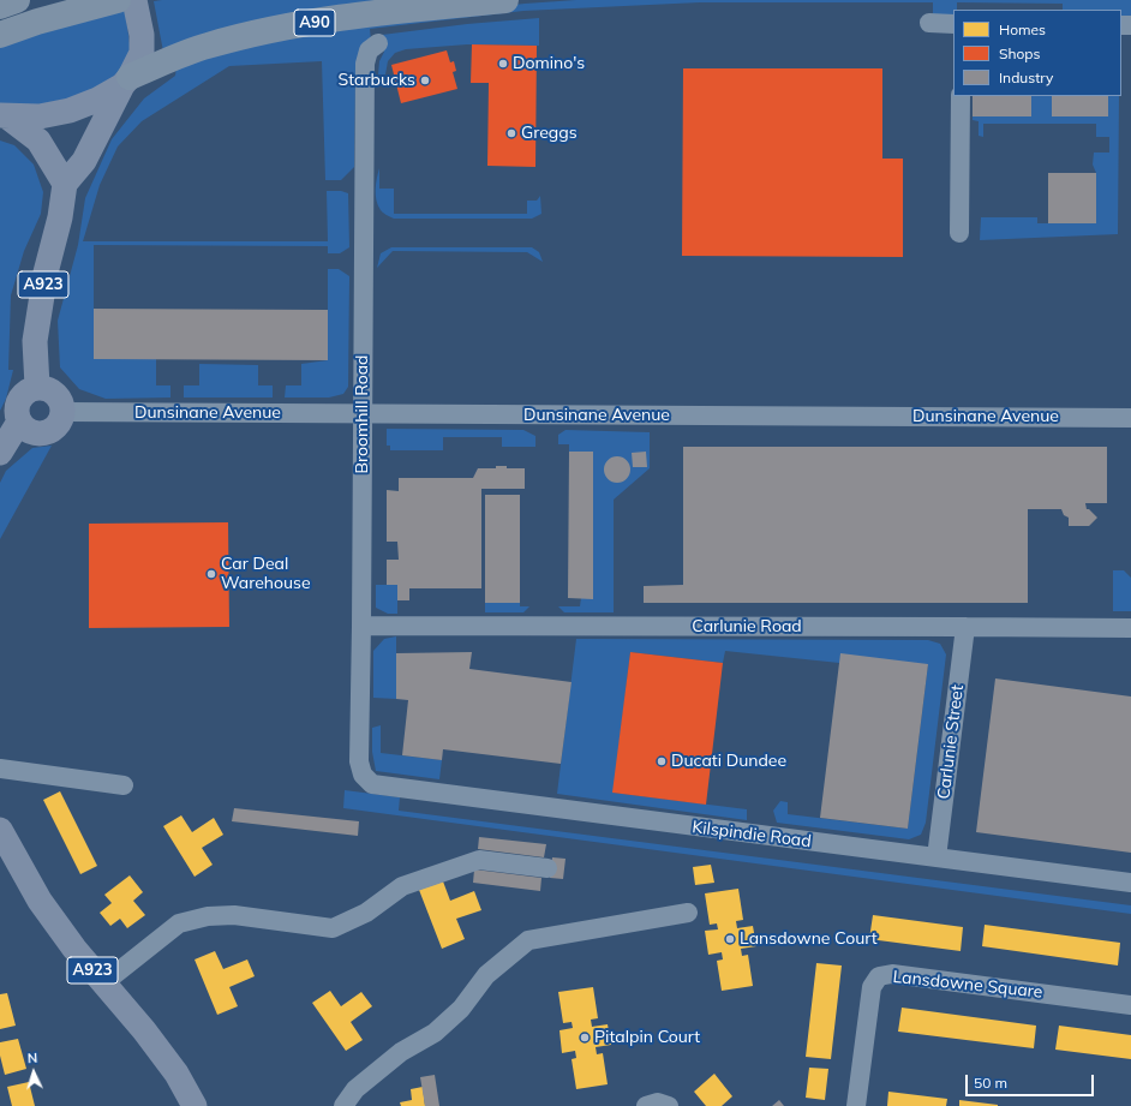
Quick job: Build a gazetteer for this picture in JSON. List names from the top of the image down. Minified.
{"streets":{"highway":["A90"],"main road":["A923"],"street":["Dunsinane Avenue","Broomhill Road","Carlunie Road","Carlunie Street","Kilspindie Road","Lansdowne Square"]},"crossings":[["A923","Dunsinane Avenue"],["Dunsinane Avenue","Broomhill Road"],["Broomhill Road","Carlunie Road"],["Broomhill Road","Kilspindie Road"],["Carlunie Road","Carlunie Street"],["Carlunie Street","Kilspindie Road"]],"places":["Domino's","Starbucks","Greggs","Car Deal Warehouse","Ducati Dundee","Lansdowne Court","Pitalpin Court"],"legend":["Homes","Shops","Industry"],"scale_bar":"50 m","north":"top"}
